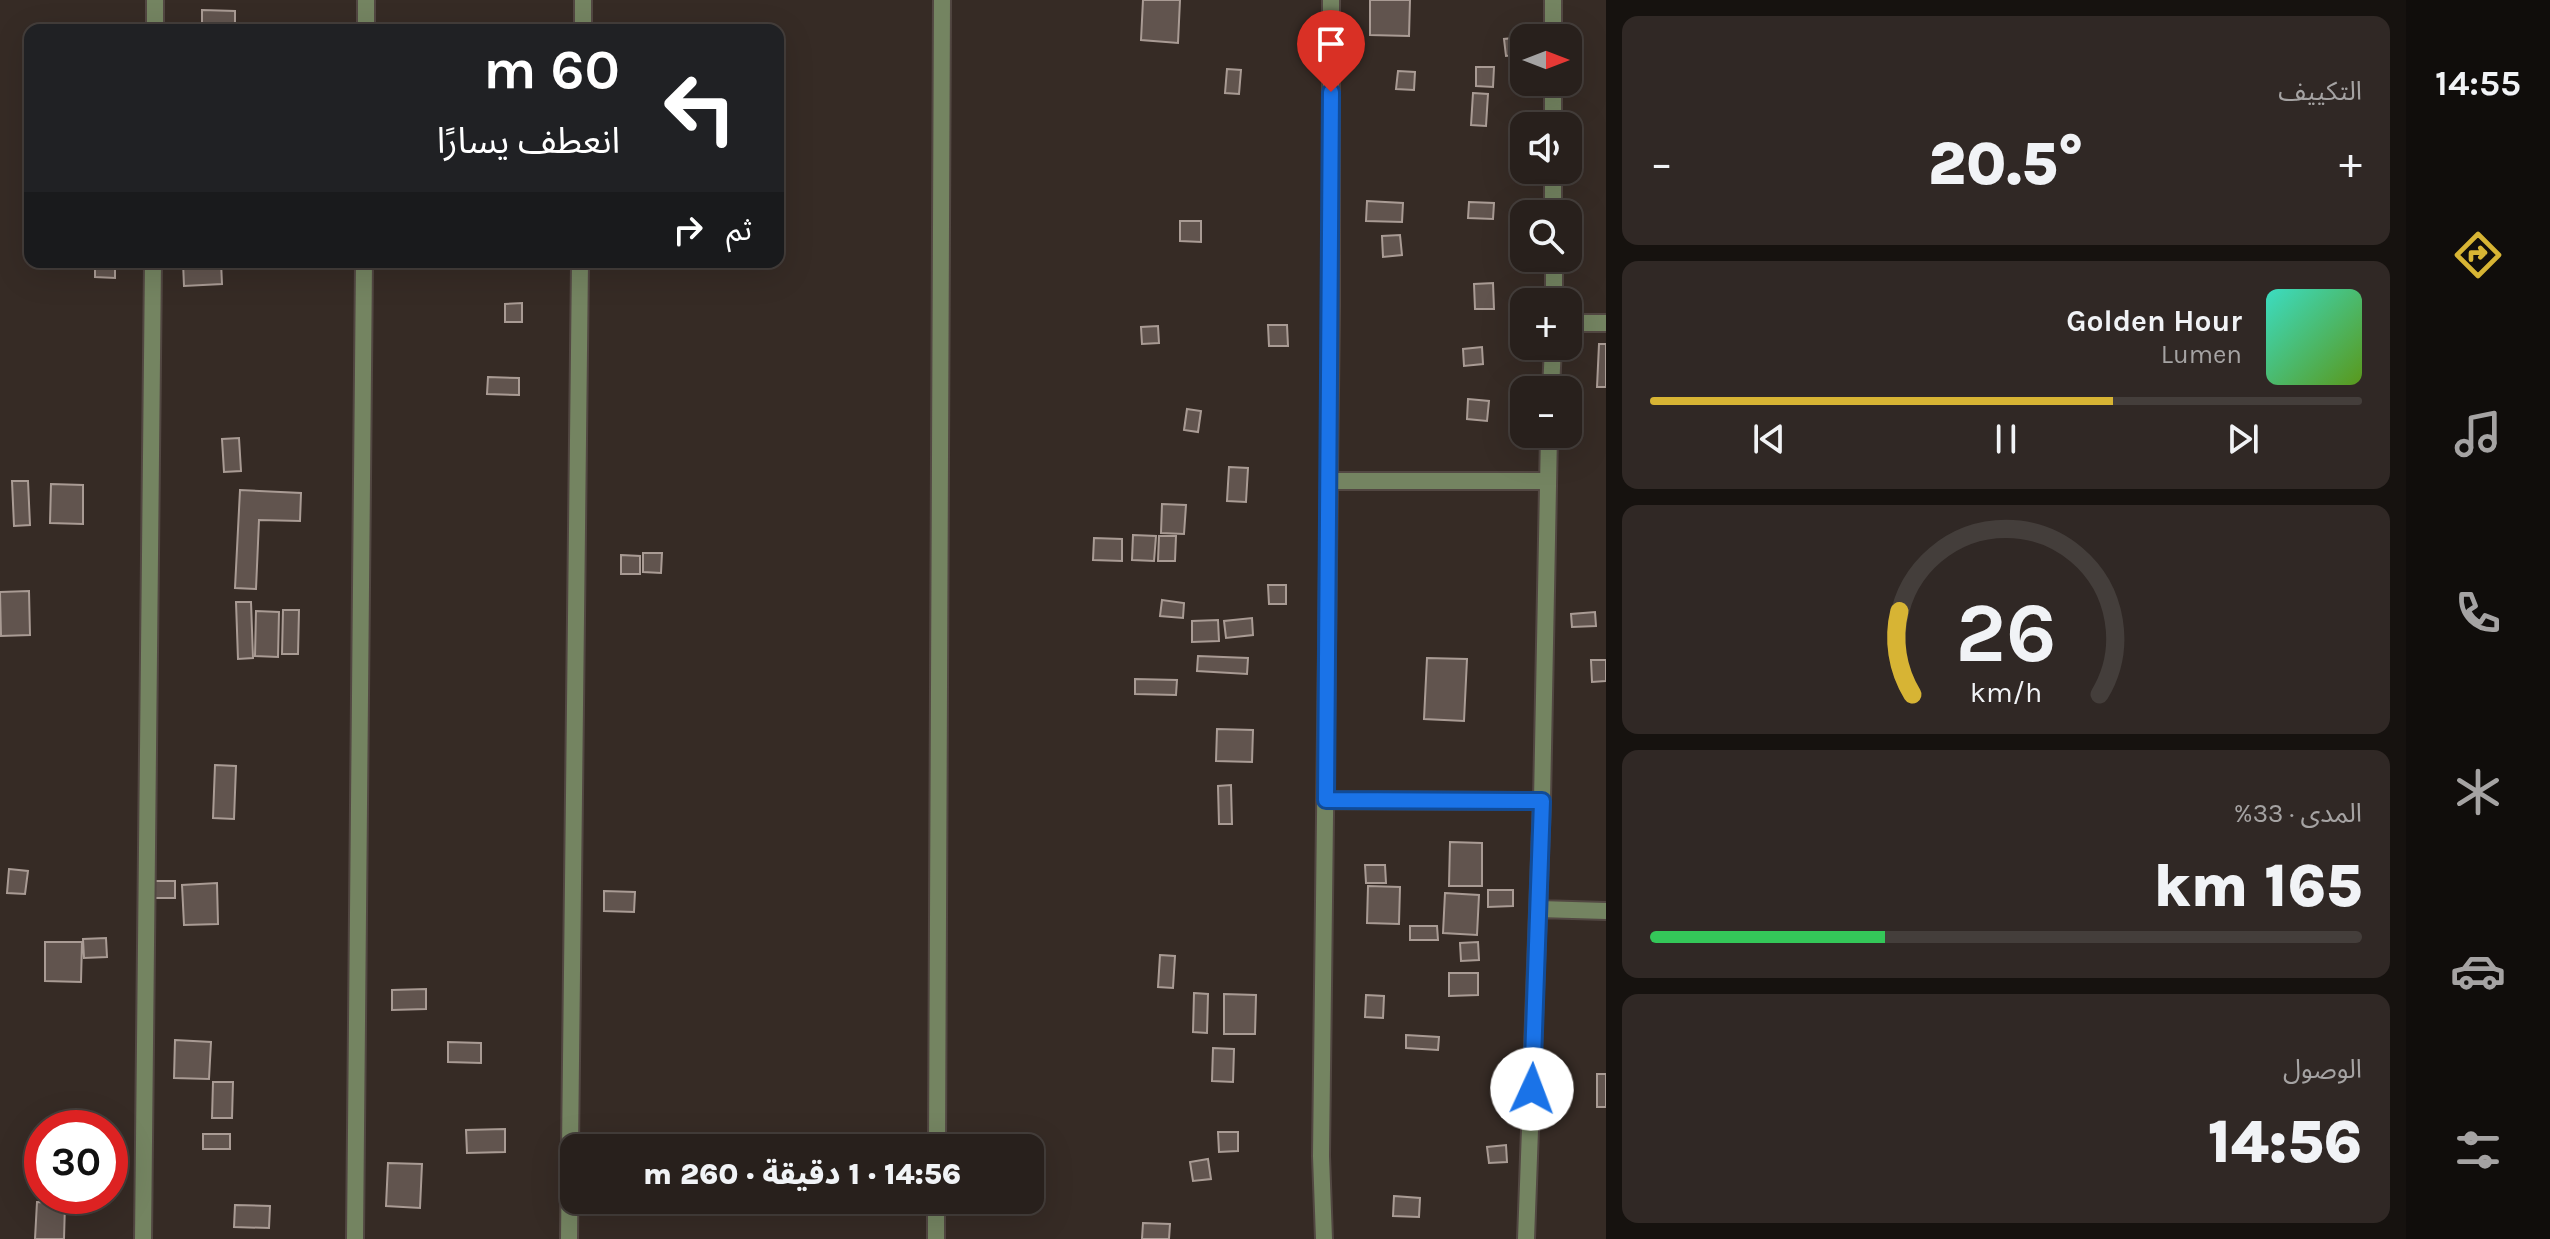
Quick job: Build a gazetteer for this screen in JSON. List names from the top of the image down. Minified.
{"north":"right","page":{"tabs":"14:55","tile":["التكييف",["المدى · 33%","165 km"],["الوصول","14:56"]],"map_buttons":["+","−"],"turn":["60 m","انعطف يسارًا"],"heat":["−","20.5°","+"],"then":"ثم","song":["Golden Hour","Lumen"],"limit":"30","trip":"14:56 · 1 دقيقة · 260 m","gauge":["26","km/h"]}}
